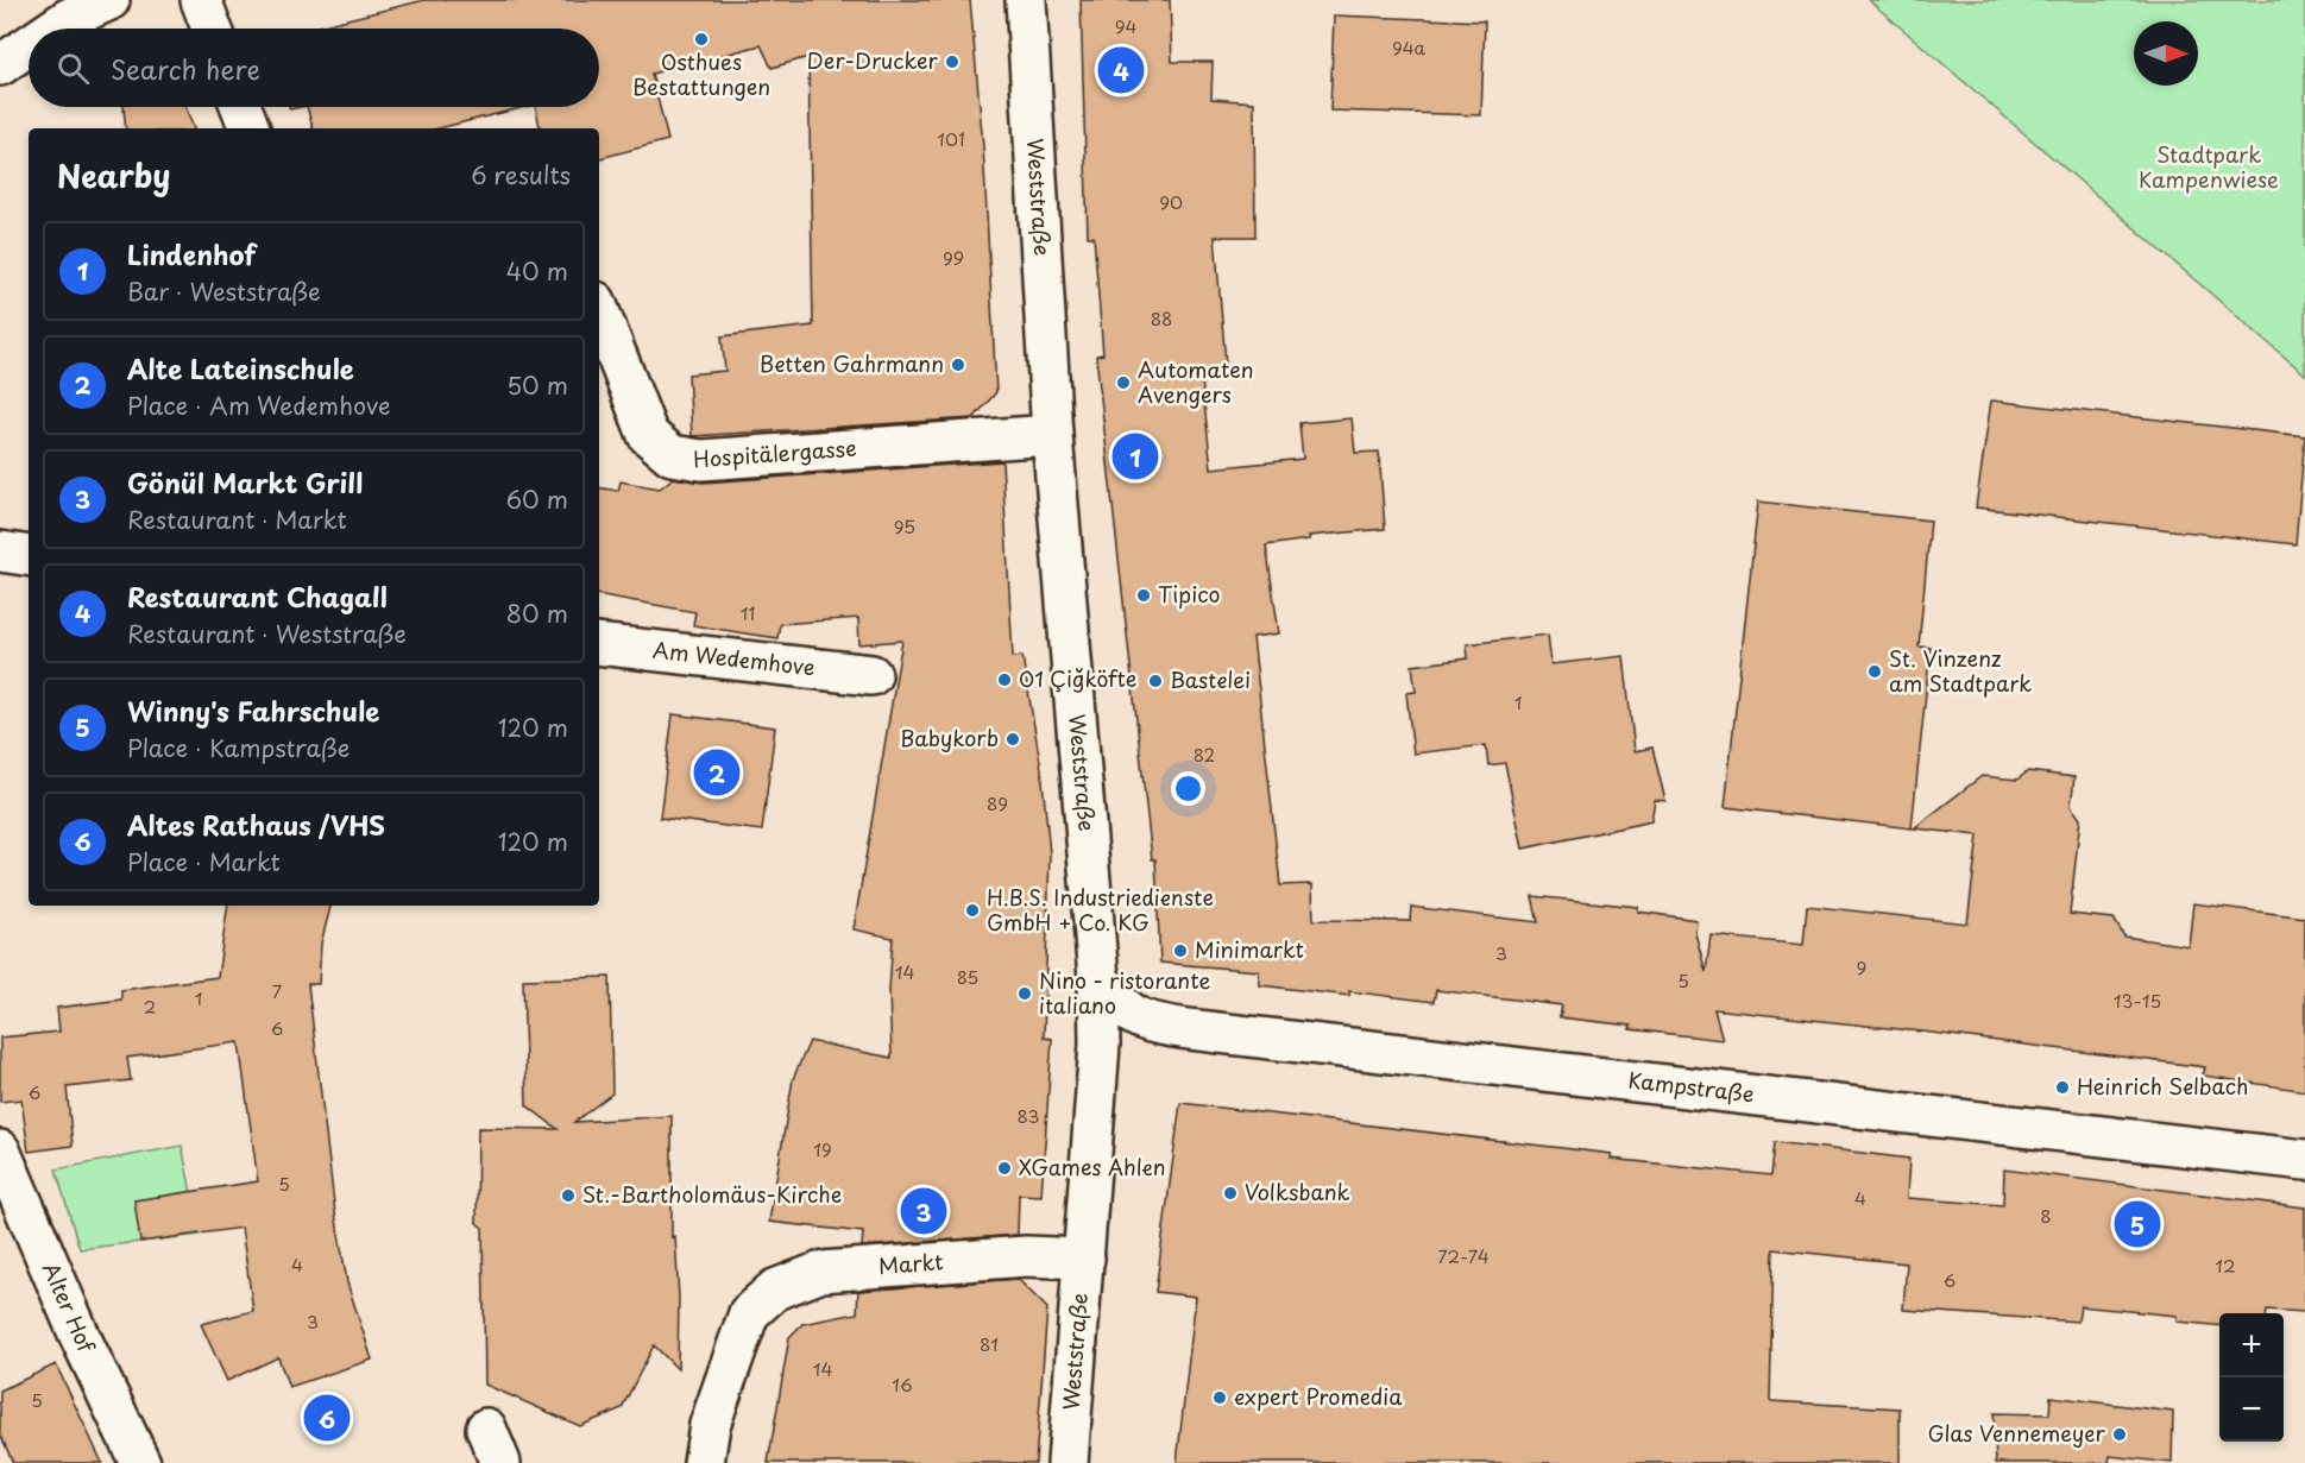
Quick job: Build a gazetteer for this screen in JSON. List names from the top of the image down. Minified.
{"streets":{"street":["Weststraße","Hospitälergasse","Am Wedemhove","Kampstraße","Markt","Alter Hof"]},"crossings":[["Weststraße","Hospitälergasse"],["Weststraße","Kampstraße"],["Weststraße","Markt"]],"parks":["Stadtpark Kampenwiese"],"places":["Osthues Bestattungen","Der-Drucker","Betten Gahrmann","Automaten Avengers","Tipico","St. Vinzenz am Stadtpark","01 Çiğköfte","Bastelei","Babykorb","H.B.S. Industriedienste GmbH + Co. KG","Minimarkt","Nino - ristorante italiano","Heinrich Selbach","XGames Ahlen","Volksbank","St.-Bartholomäus-Kirche","expert Promedia","Glas Vennemeyer"],"house_numbers":["94","94a","101","90","99","88","95","11","1","82","89","3","9","14","85","5","7","1","13-15","2","6","6","83","19","5","4","8","72-74","4","12","6","3","81","14","16","5"],"north":"right","page":{"search":"Search here","pins":["4","1","2","3","5","6"],"heading":["Nearby","6 results"],"list":[{"mark":"1","name":"Lindenhof","note":"Bar · Weststraße","value":"40 m"},{"mark":"2","name":"Alte Lateinschule","note":"Place · Am Wedemhove","value":"50 m"},{"mark":"3","name":"Gönül Markt Grill","note":"Restaurant · Markt","value":"60 m"},{"mark":"4","name":"Restaurant Chagall","note":"Restaurant · Weststraße","value":"80 m"},{"mark":"5","name":"Winny's Fahrschule","note":"Place · Kampstraße","value":"120 m"},{"mark":"6","name":"Altes Rathaus /VHS","note":"Place · Markt","value":"120 m"}],"map_buttons":["+","−"]}}
